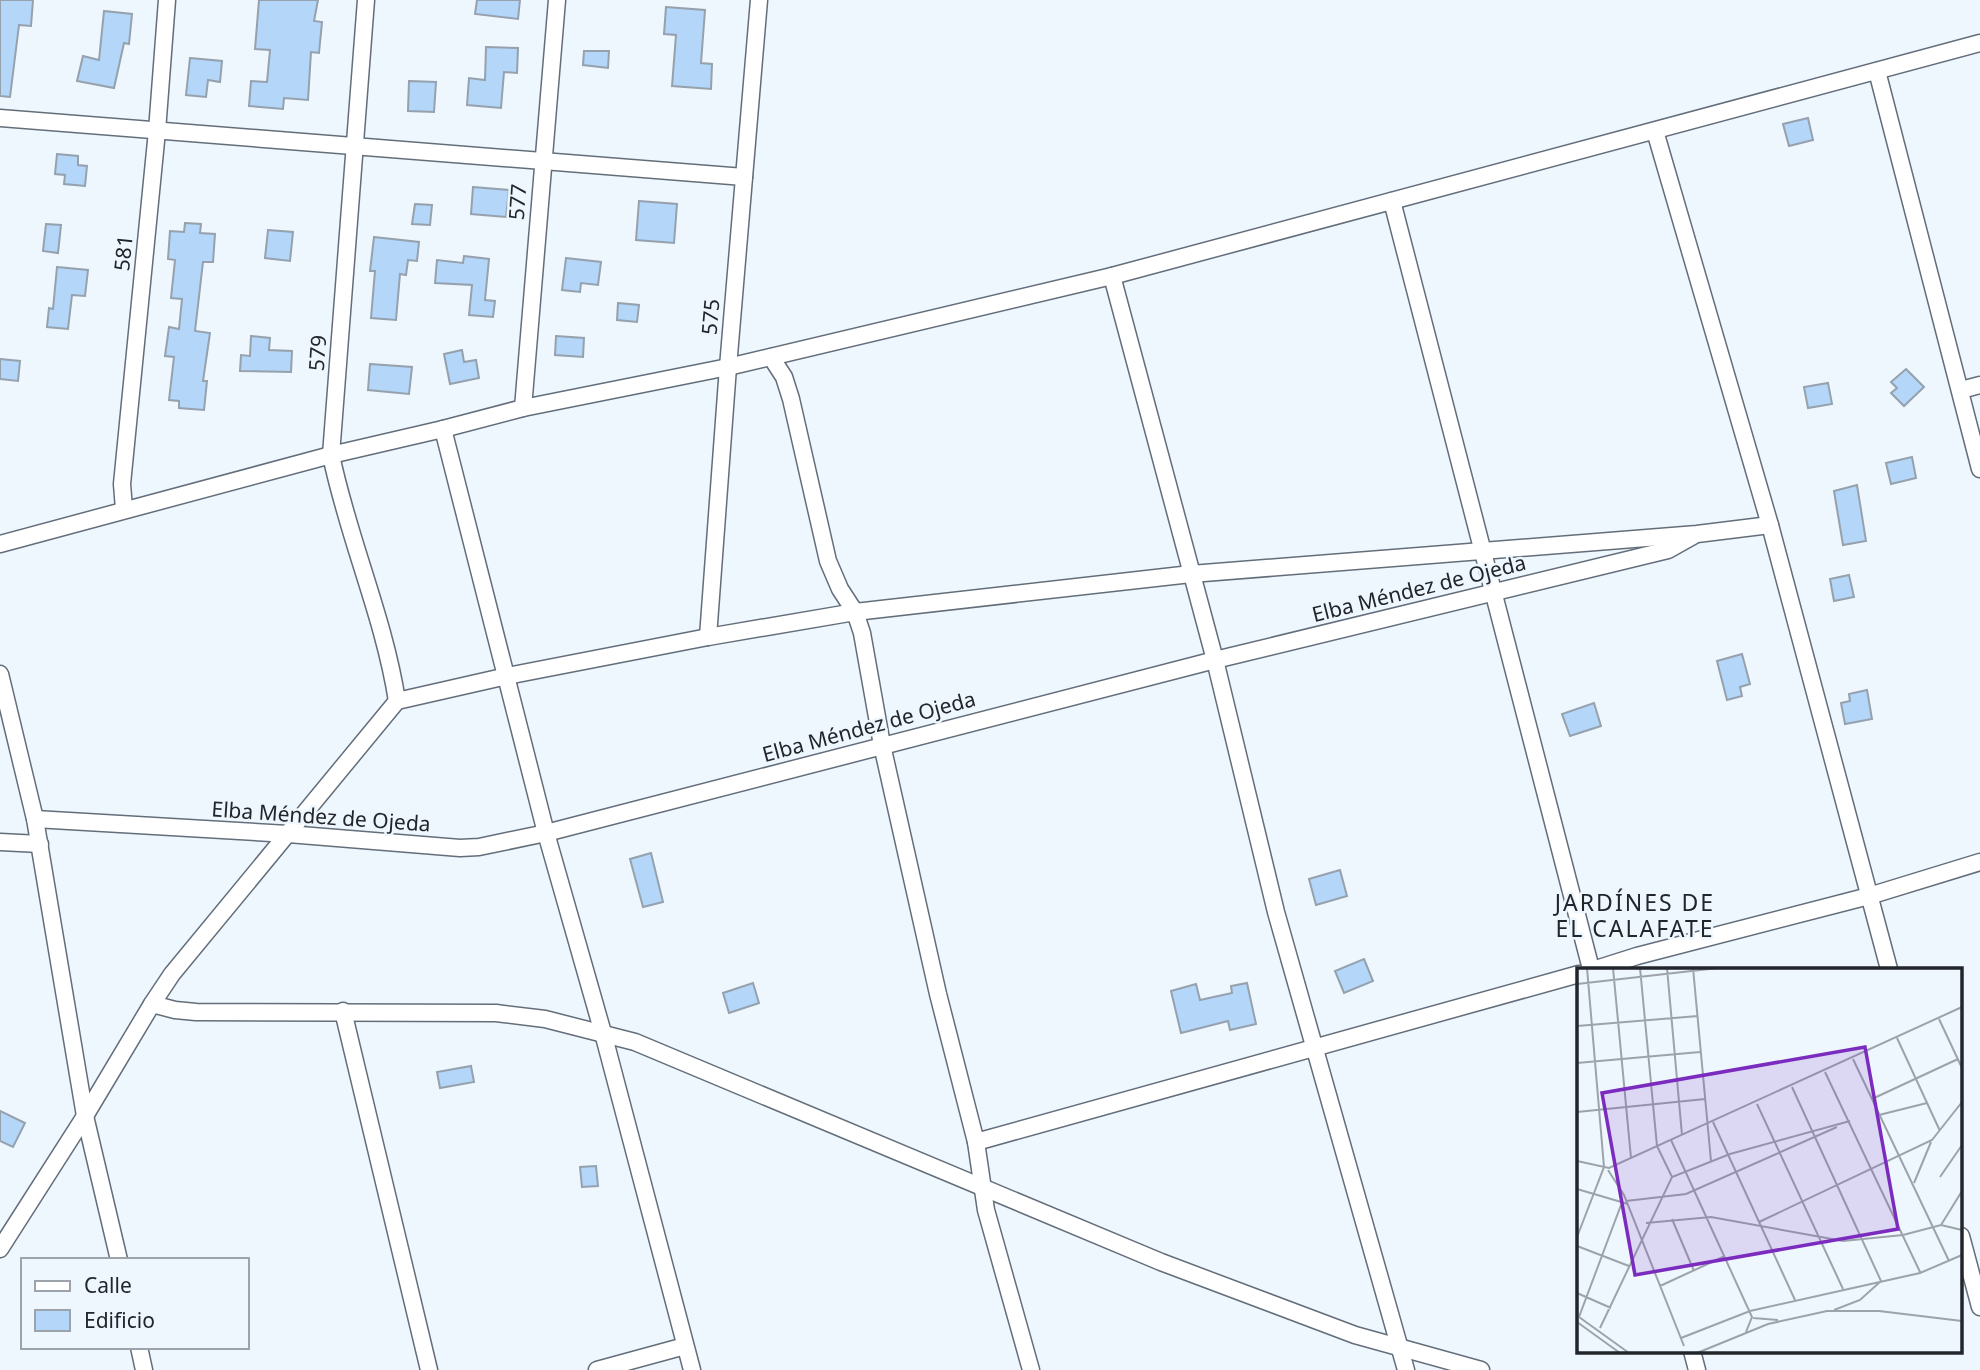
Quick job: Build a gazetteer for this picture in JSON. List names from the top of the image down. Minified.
{"streets":{"street":["577","581","575","579","Elba Méndez de Ojeda"]},"districts":["JARDÍNES DE EL CALAFATE"],"legend":["Calle","Edificio"]}
